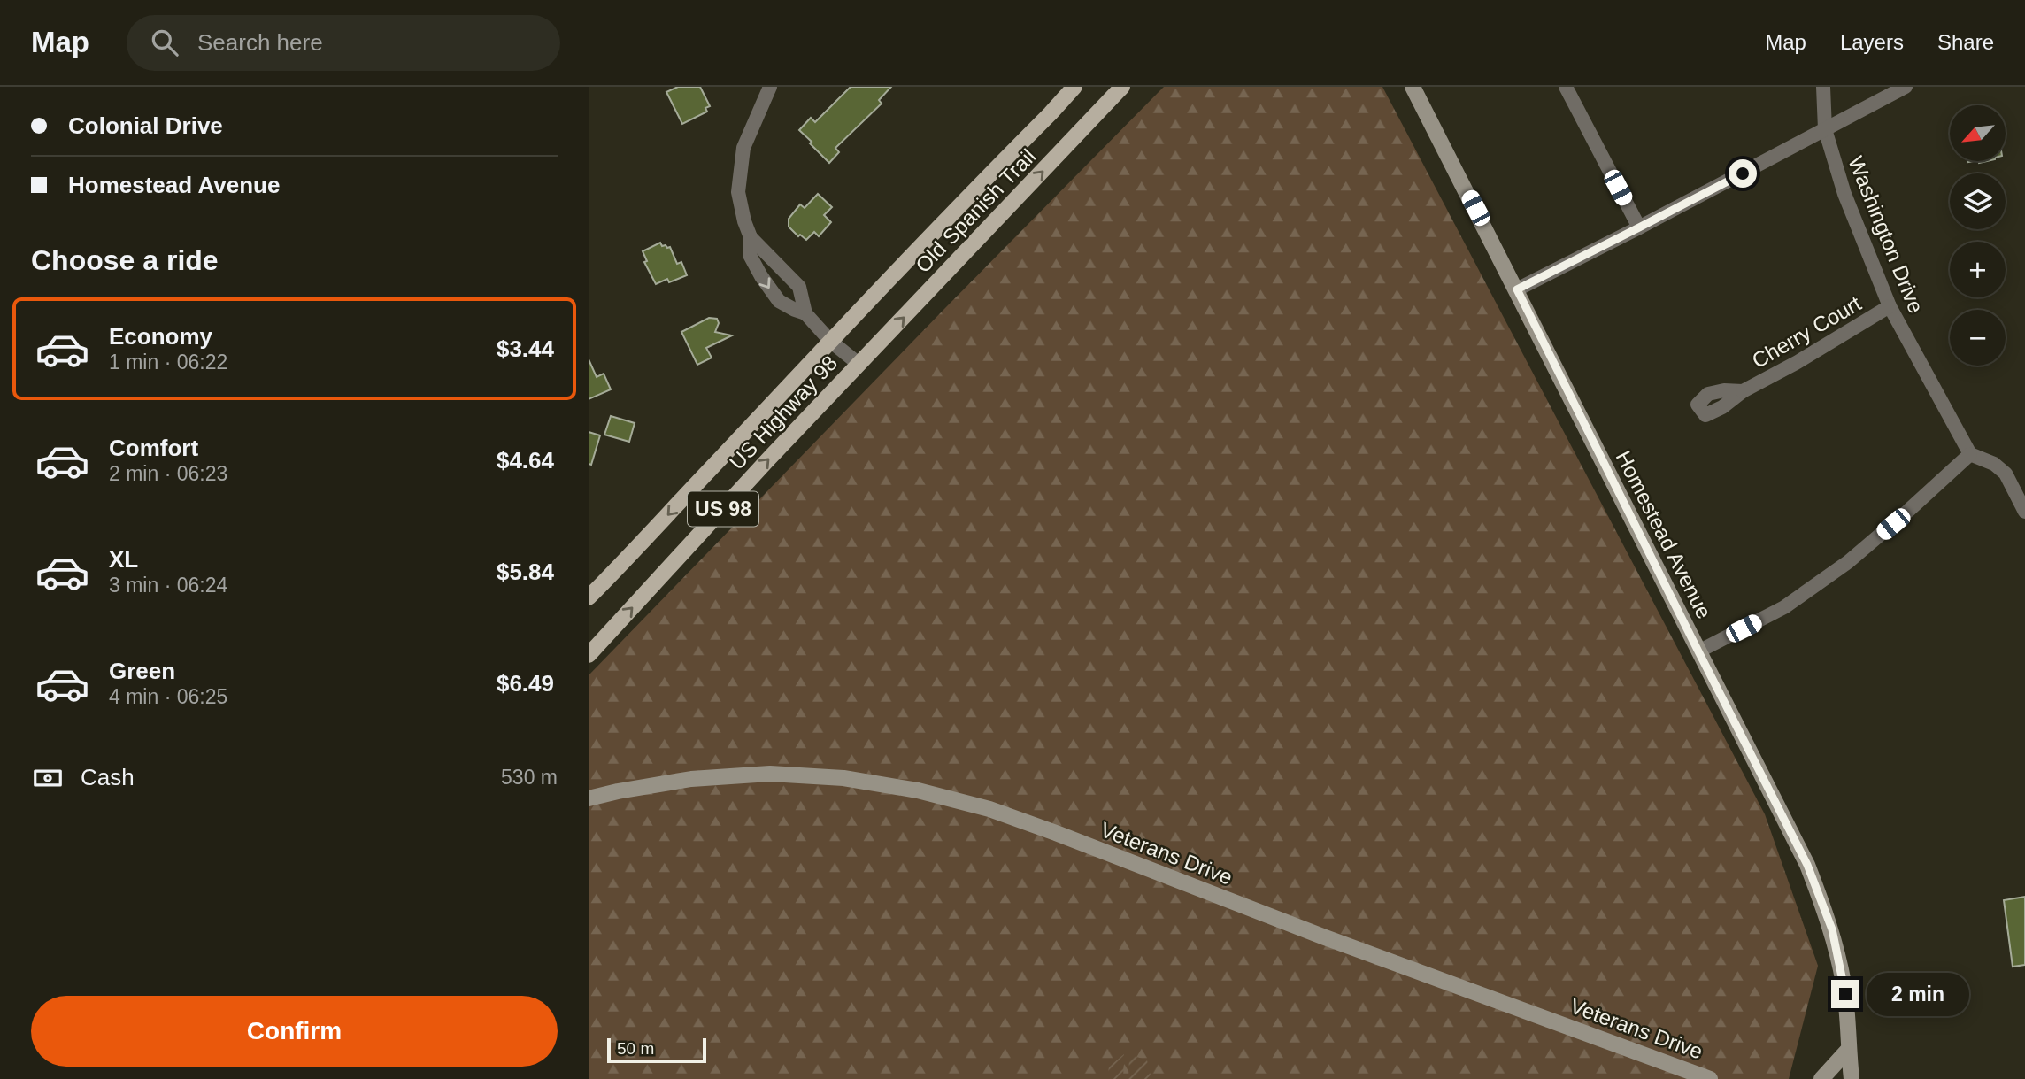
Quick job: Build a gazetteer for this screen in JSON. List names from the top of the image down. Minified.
{"streets":{"main road":["Old Spanish Trail","US Highway 98","US 98"],"street":["Washington Drive","Cherry Court","Homestead Avenue","Veterans Drive"]},"crossings":[["Old Spanish Trail","US Highway 98"],["Washington Drive","Cherry Court"]],"scale_bar":"50 m","north":"bottom left","page":{"header":"Map","search":"Search here","nav":["Map","Layers","Share"],"banner":["Colonial Drive","Homestead Avenue"],"map_buttons":["+","−"],"heading":"Choose a ride","list":[{"name":"Economy","note":"1 min · 06:22","value":"$3.44"},{"name":"Comfort","note":"2 min · 06:23","value":"$4.64"},{"name":"XL","note":"3 min · 06:24","value":"$5.84"},{"name":"Green","note":"4 min · 06:25","value":"$6.49"}],"pay":["Cash","530 m"],"bubble":"2 min","buttons":"Confirm","scale":"50 m"}}
